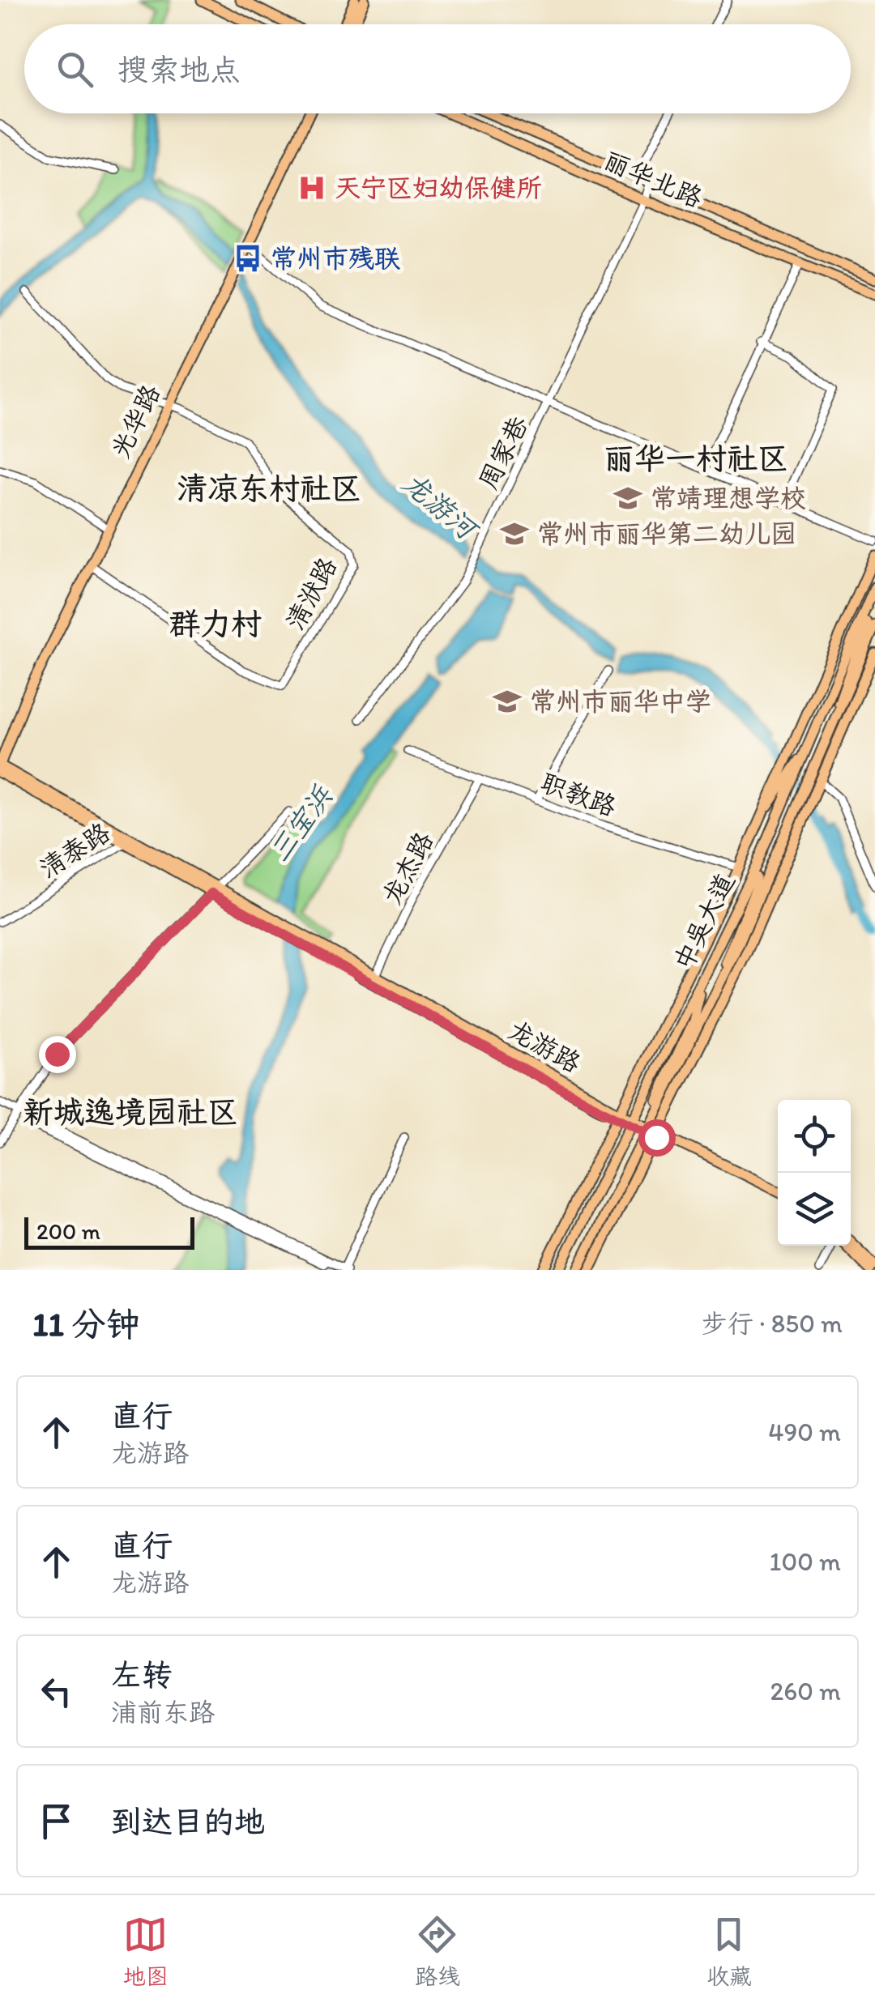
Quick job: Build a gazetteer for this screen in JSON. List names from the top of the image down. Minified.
{"streets":{"main road":["丽华北路","光华路","中吴大道","龙游路"],"street":["周家巷","清洑路","职教路","清泰路","龙杰路"]},"crossings":[["丽华北路","周家巷"],["光华路","清洑路"],["职教路","龙杰路"],["龙杰路","龙游路"],["中吴大道","龙游路"]],"districts":["丽华一村社区","清凉东村社区","群力村","新城逸境园社区"],"water":["龙游河","三宝浜"],"places":{"hospital":["天宁区妇幼保健所"],"bus stop":["常州市残联"],"school or university":["常靖理想学校","常州市丽华第二幼儿园","常州市丽华中学"]},"scale_bar":"200 m","page":{"search":"搜索地点","scale":"200 m","heading":["11 分钟","步行 · 850 m"],"list":[["直行","龙游路","490 m"],["直行","龙游路","100 m"],["左转","浦前东路","260 m"],"到达目的地"],"nav":["地图","路线","收藏"]}}
